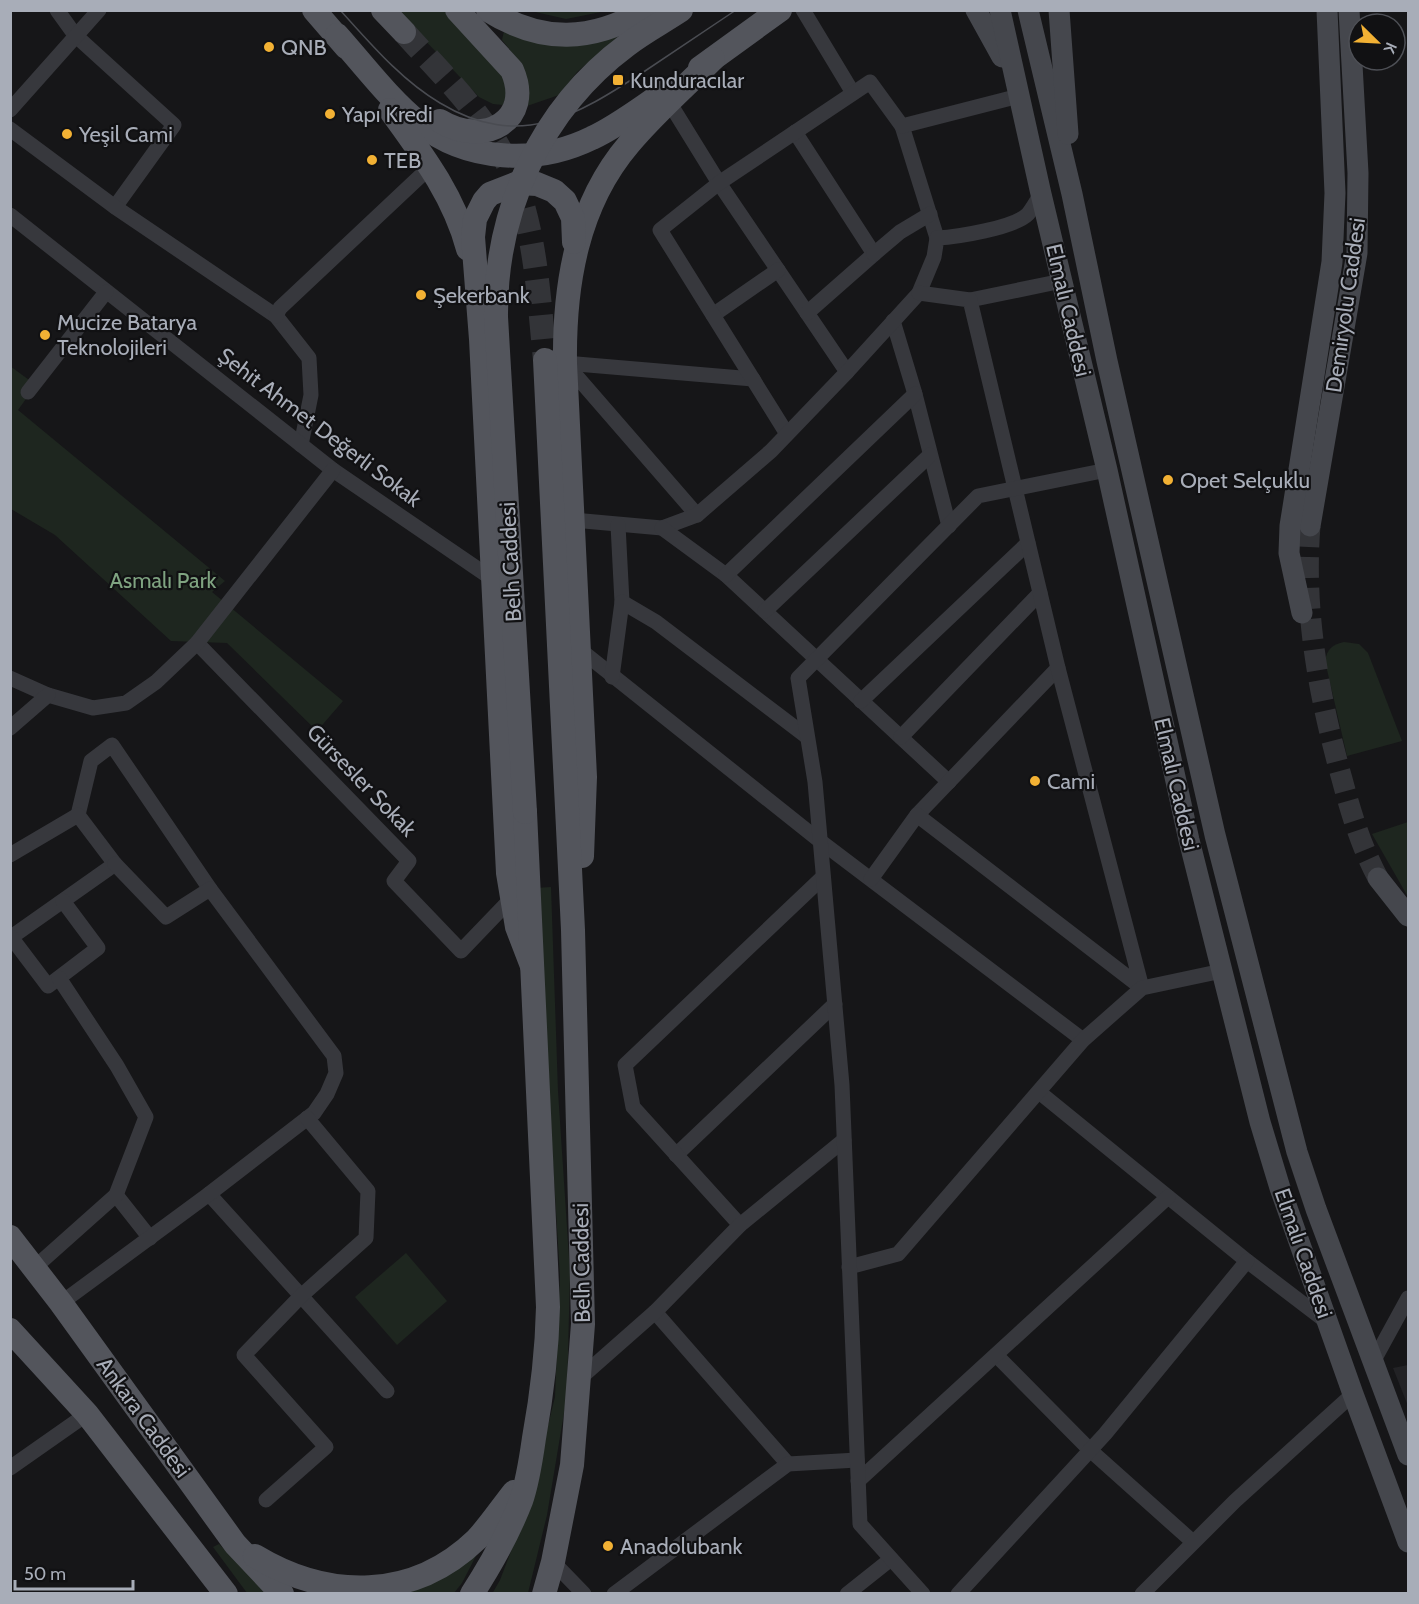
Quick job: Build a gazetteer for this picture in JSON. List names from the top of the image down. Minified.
{"streets":{"main road":["Demiryolu Caddesi","Elmalı Caddesi","Belh Caddesi","Ankara Caddesi"],"street":["Şehit Ahmet Değerli Sokak","Gürsesler Sokak"]},"crossings":[["Şehit Ahmet Değerli Sokak","Belh Caddesi"],["Belh Caddesi","Gürsesler Sokak"]],"parks":["Asmalı Park"],"places":{"other":["QNB","Yapı Kredi","Yeşil Cami","TEB","Şekerbank","Mucize Batarya Teknolojileri","Opet Selçuklu","Cami","Anadolubank"],"transit":["Kunduracılar"]},"scale_bar":"50 m","north":"bottom right"}
